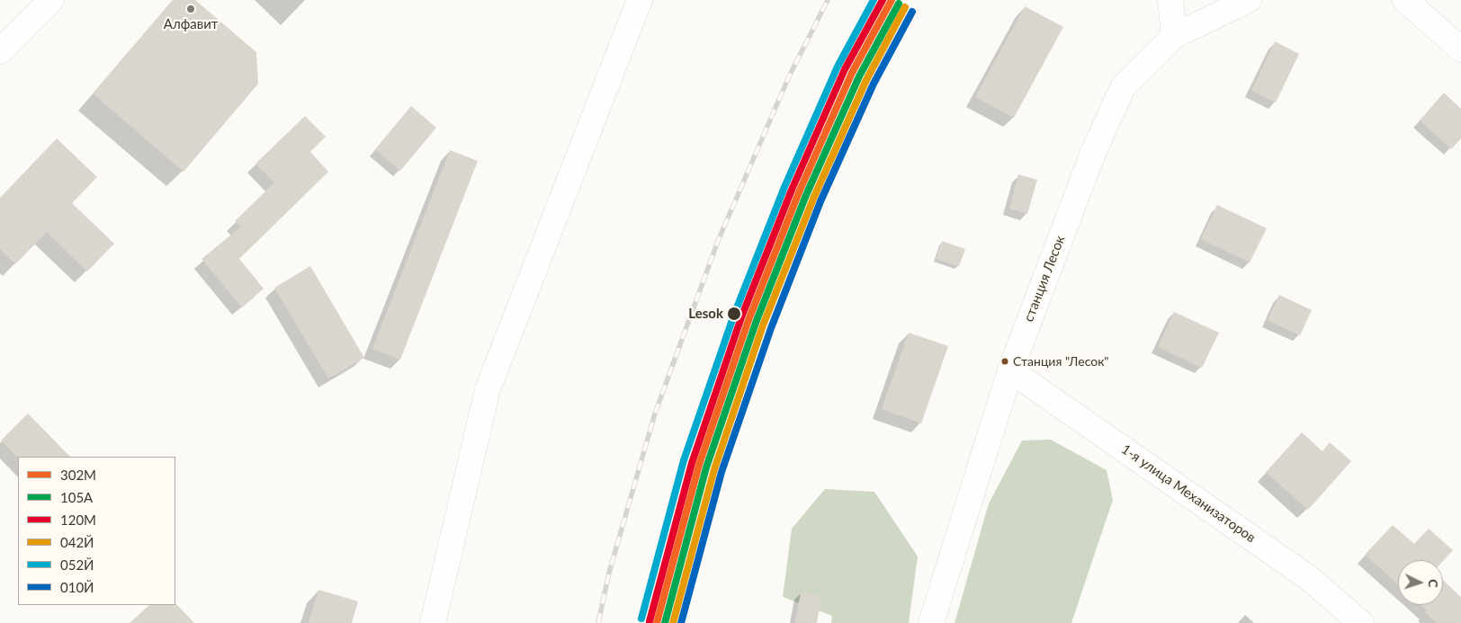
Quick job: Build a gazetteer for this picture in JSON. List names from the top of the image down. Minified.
{"streets":{"street":["станция Лесок","1-я улица Механизаторов"]},"crossings":[["станция Лесок","1-я улица Механизаторов"]],"places":["Алфавит","Lesok","Станция \"Лесок\""],"lines":["transit line 302М","transit line 120М","transit line 052Й","transit line 105А","transit line 042Й","transit line 010Й"],"legend":["302М","105А","120М","042Й","052Й","010Й"],"north":"right"}
